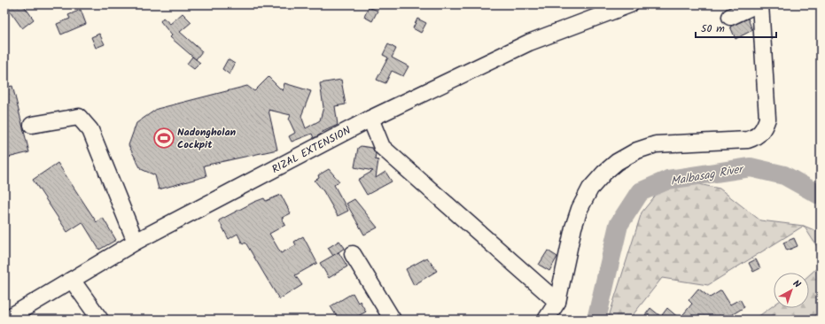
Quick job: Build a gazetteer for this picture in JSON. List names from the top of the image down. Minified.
{"streets":{"street":["RIZAL EXTENSION"]},"water":["Malbasag River"],"places":{"sports":["Nadongholan Cockpit"]},"scale_bar":"50 m","north":"top right"}
